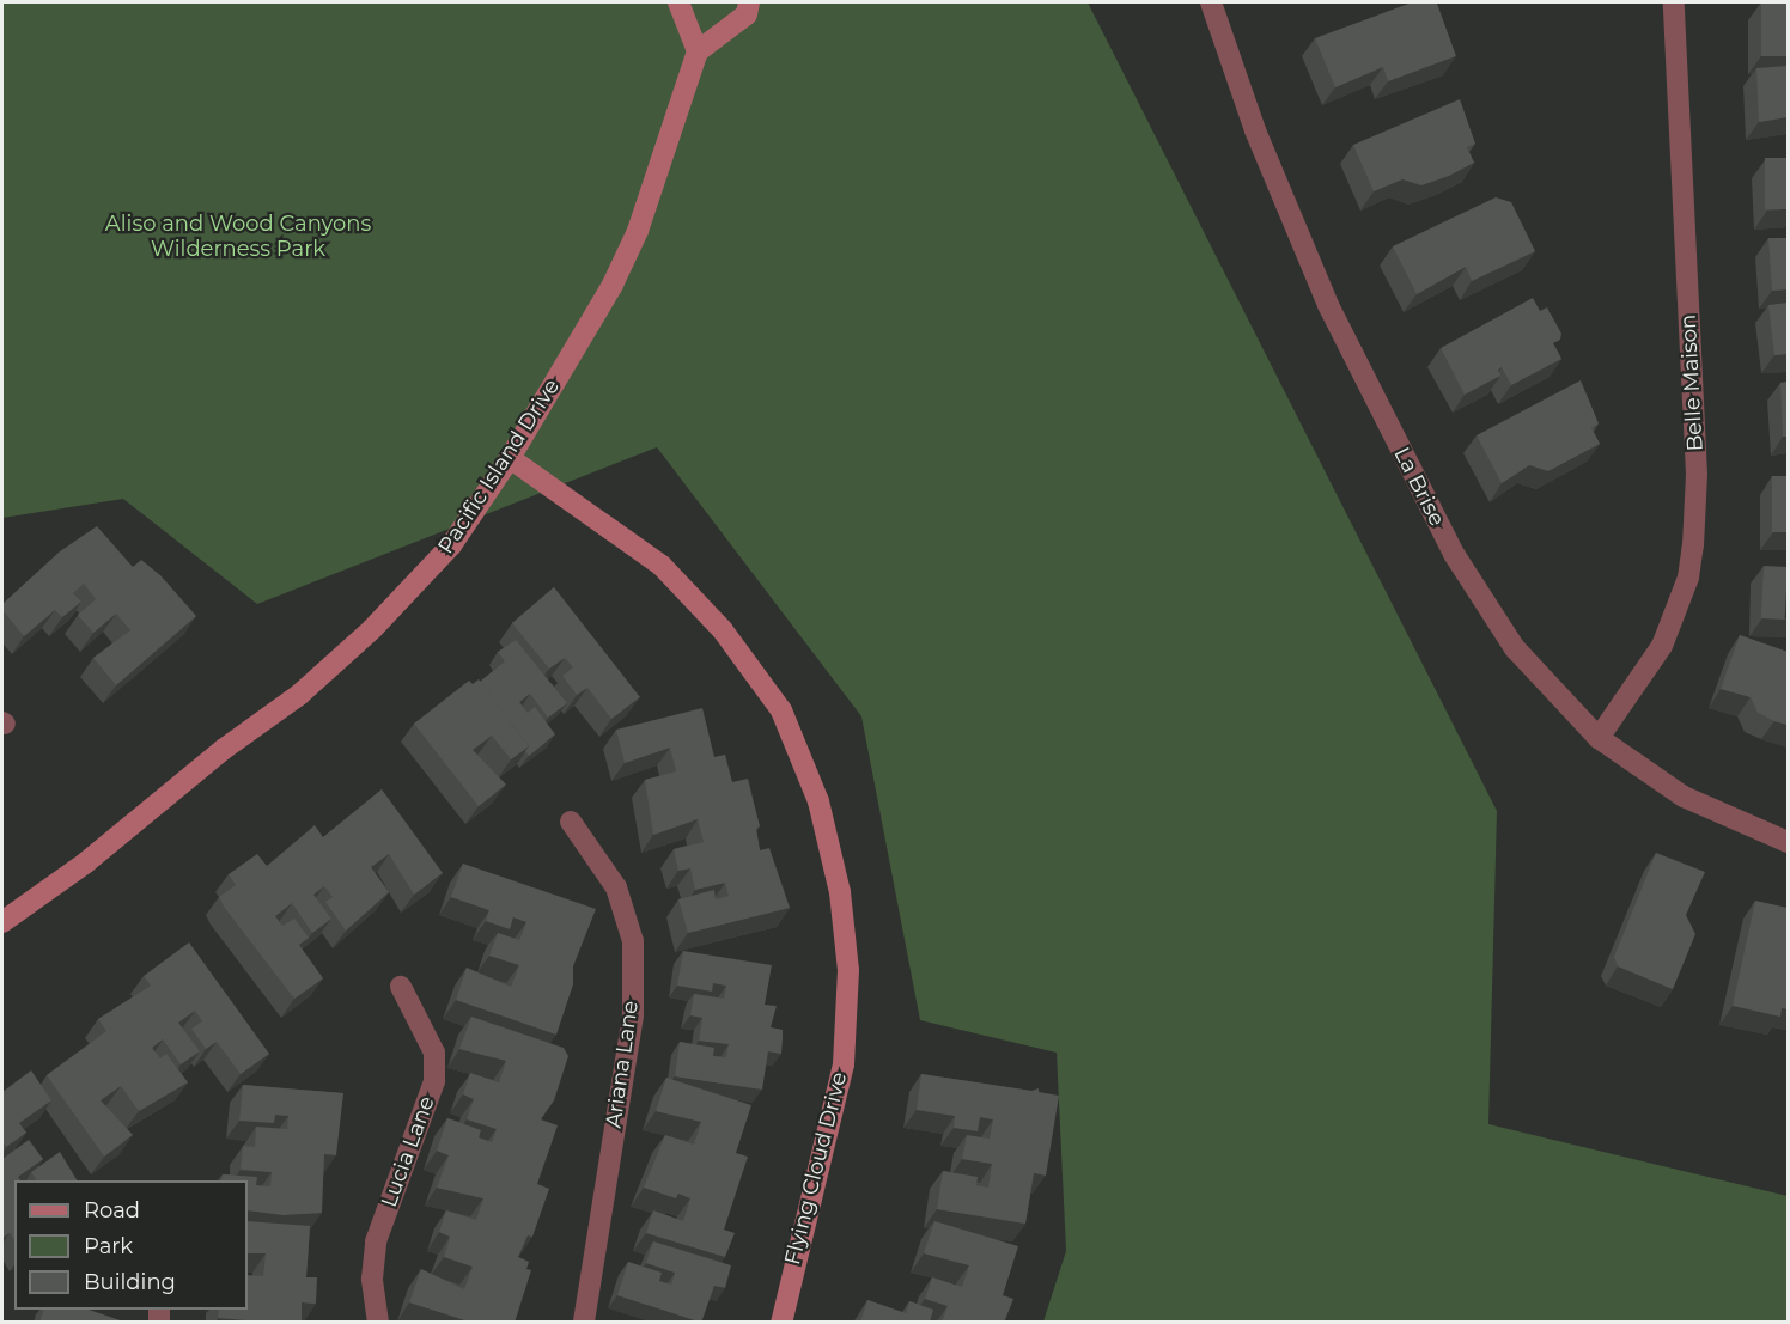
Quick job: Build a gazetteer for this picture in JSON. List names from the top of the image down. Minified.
{"streets":{"main road":["Pacific Island Drive","Flying Cloud Drive"],"street":["Belle Maison","La Brise","Ariana Lane","Lucia Lane"]},"crossings":[["Belle Maison","La Brise"],["Pacific Island Drive","Flying Cloud Drive"]],"parks":["Aliso and Wood Canyons Wilderness Park"],"legend":["Road","Park","Building"]}
